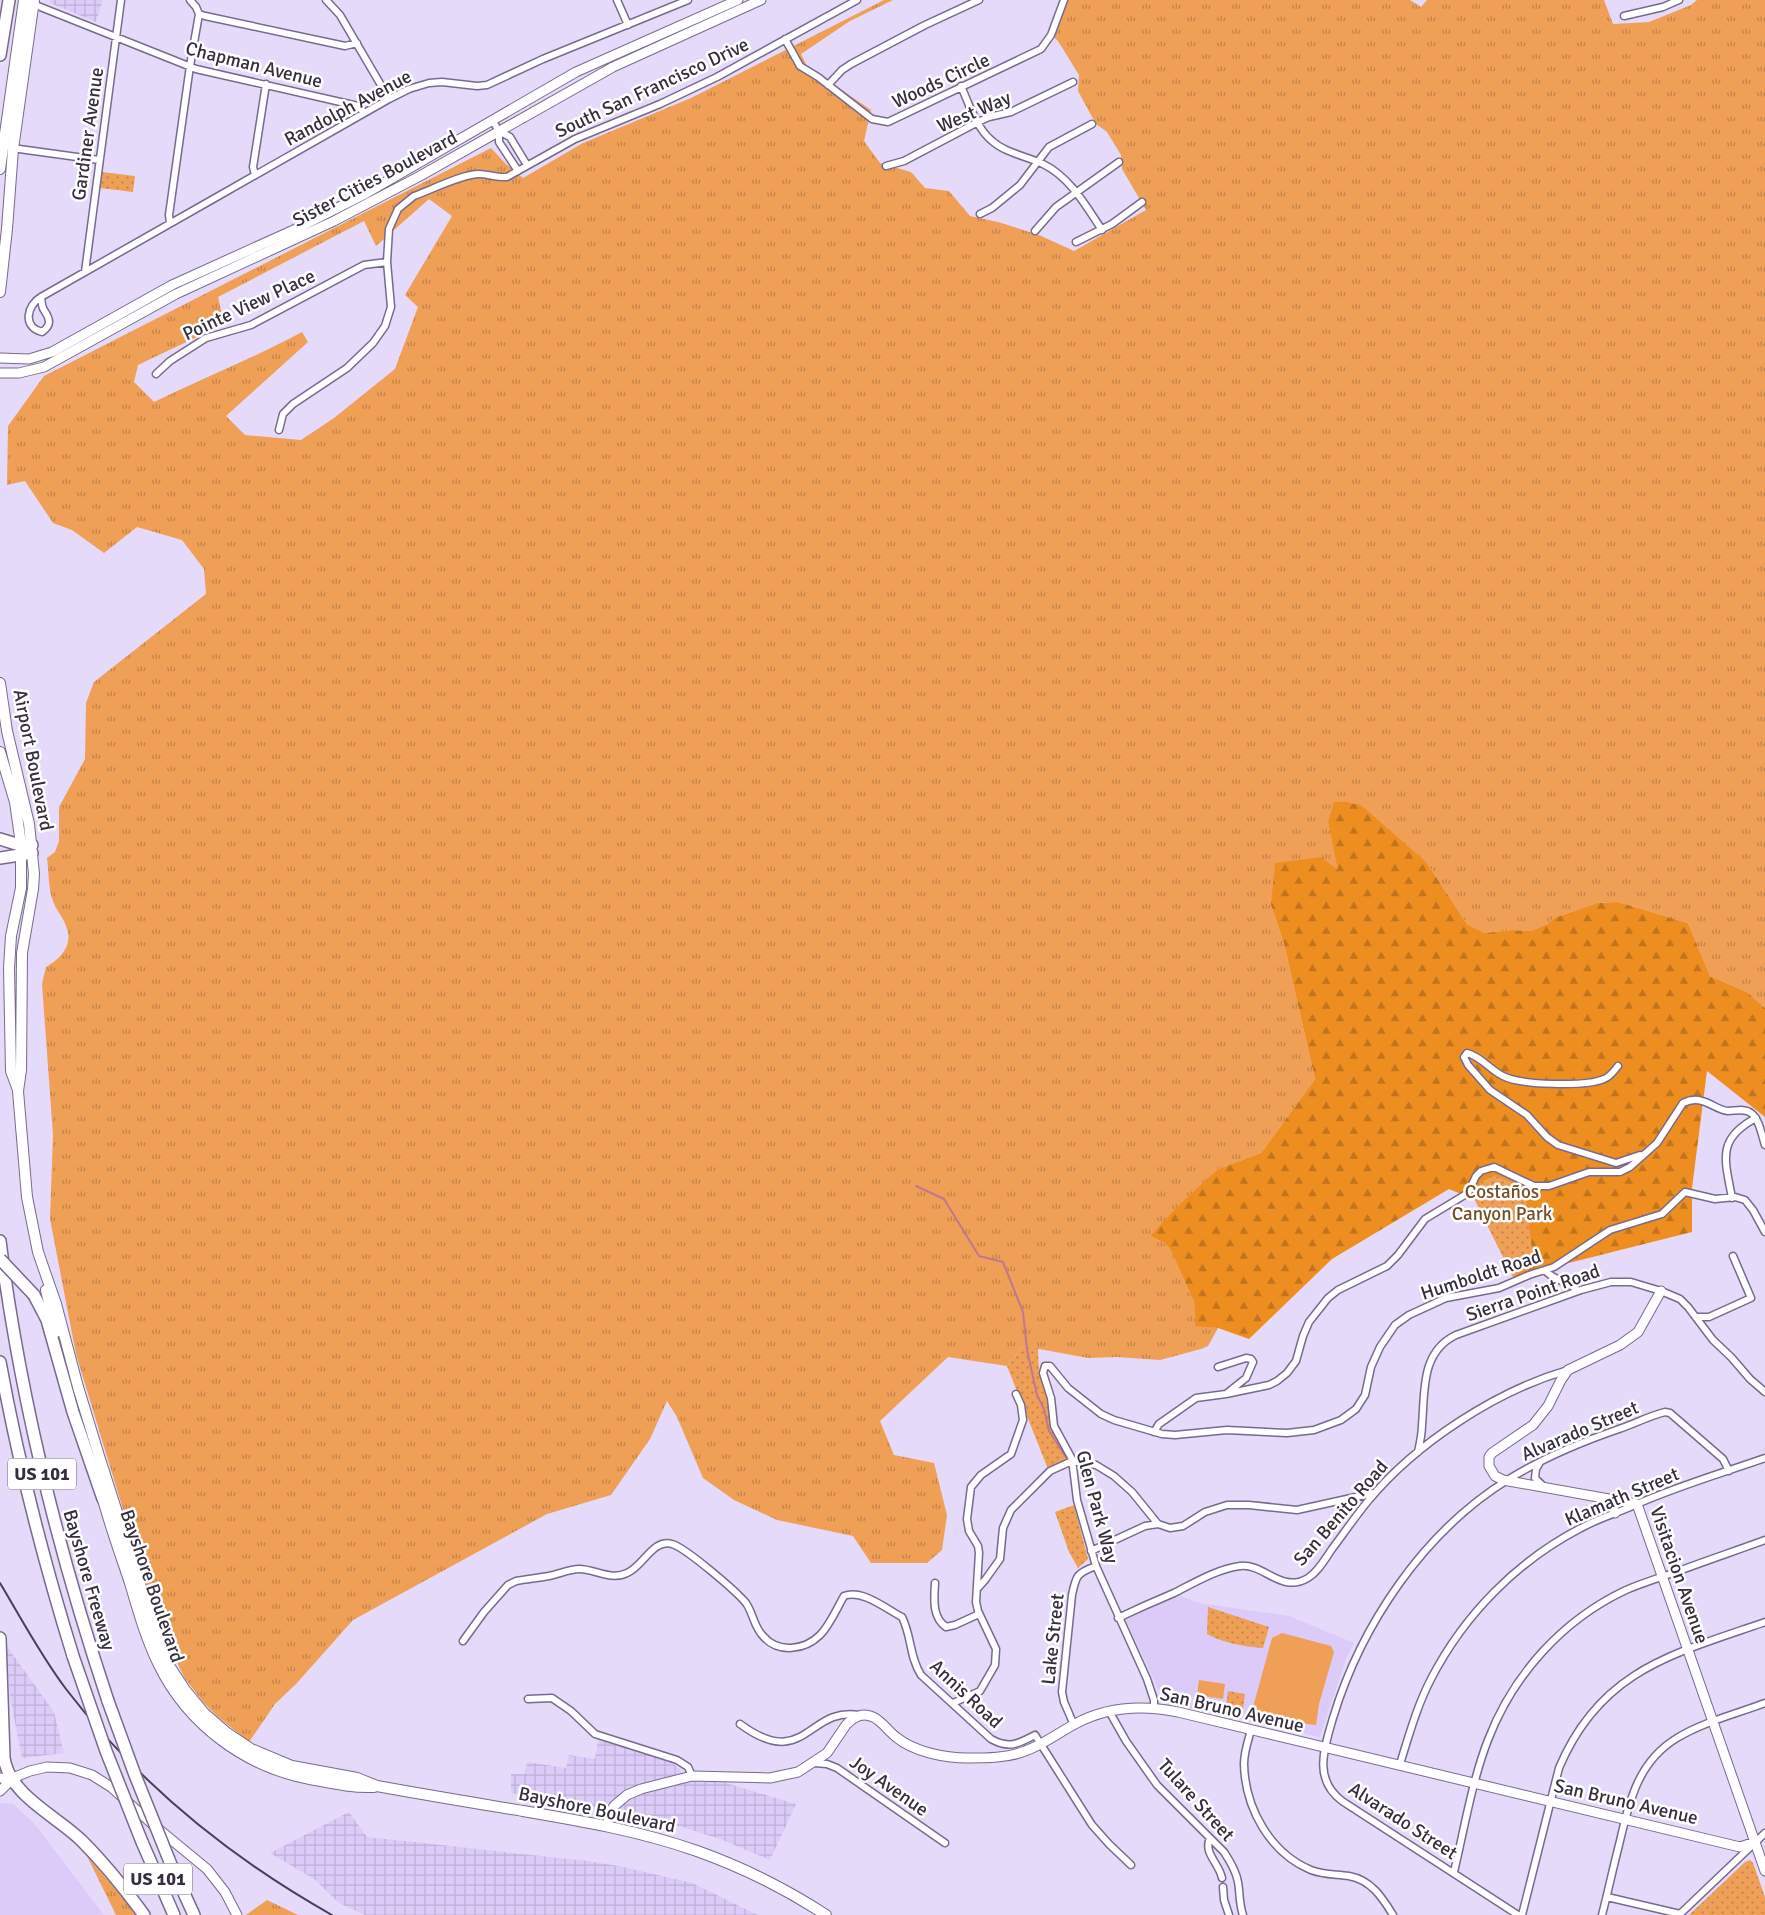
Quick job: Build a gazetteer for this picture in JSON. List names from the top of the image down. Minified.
{"streets":{"highway":["US 101","Bayshore Freeway"],"main road":["Airport Boulevard","Bayshore Boulevard"],"street":["Chapman Avenue","Woods Circle","South San Francisco Drive","Randolph Avenue","West Way","Gardiner Avenue","Sister Cities Boulevard","Pointe View Place","Humboldt Road","Sierra Point Road","Alvarado Street","Klamath Street","Glen Park Way","San Benito Road","Visitacion Avenue","Lake Street","Annis Road","San Bruno Avenue","Joy Avenue","Tulare Street"]},"crossings":[["Chapman Avenue","Randolph Avenue"],["Chapman Avenue","Gardiner Avenue"],["Woods Circle","South San Francisco Drive"],["South San Francisco Drive","Pointe View Place"],["Randolph Avenue","Gardiner Avenue"],["Airport Boulevard","Bayshore Boulevard"],["Humboldt Road","Glen Park Way"],["Sierra Point Road","San Benito Road"],["Alvarado Street","Klamath Street"],["Alvarado Street","Visitacion Avenue"],["Alvarado Street","San Bruno Avenue"],["Klamath Street","Visitacion Avenue"],["Klamath Street","San Bruno Avenue"],["Glen Park Way","San Benito Road"],["Glen Park Way","Lake Street"],["Glen Park Way","San Bruno Avenue"],["Visitacion Avenue","San Bruno Avenue"],["Lake Street","San Bruno Avenue"],["Annis Road","San Bruno Avenue"],["San Bruno Avenue","Tulare Street"]],"parks":["Costaños Canyon Park"]}
